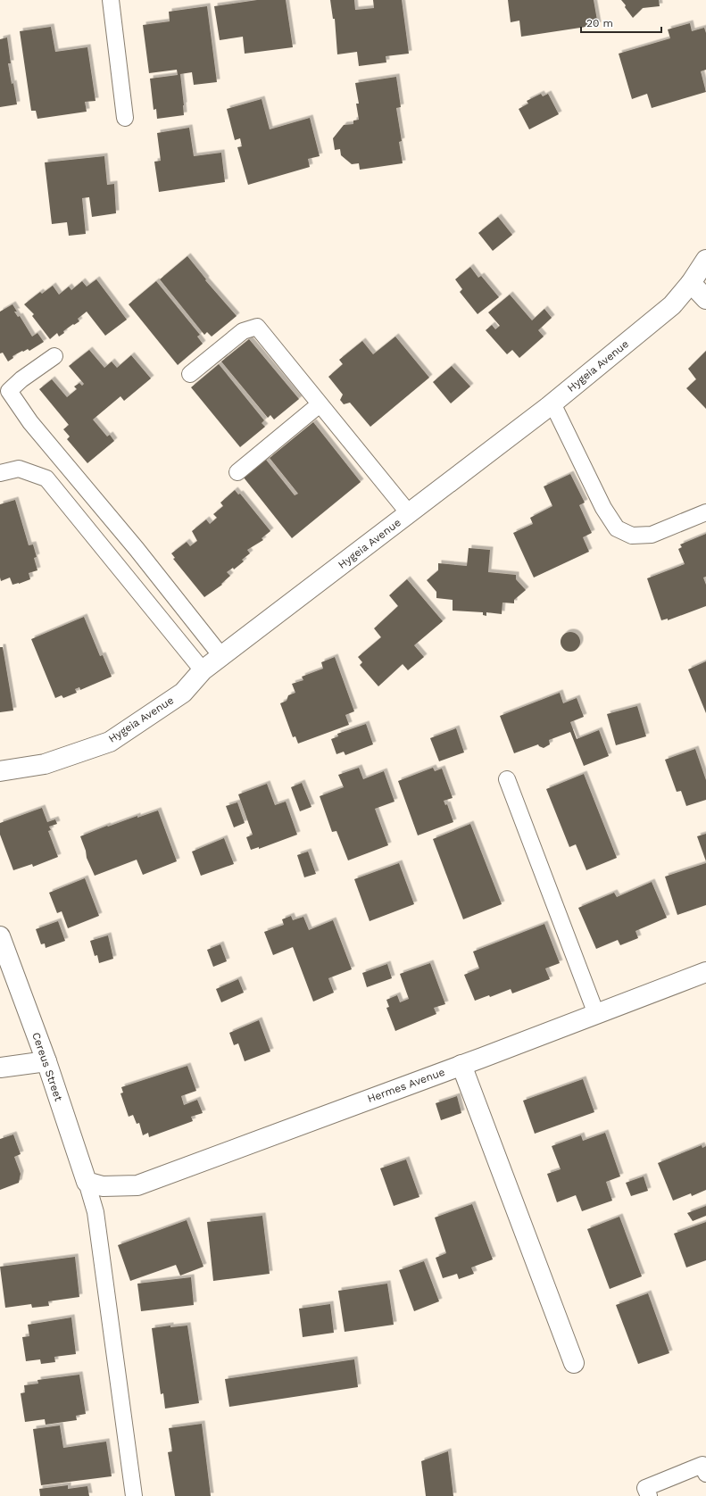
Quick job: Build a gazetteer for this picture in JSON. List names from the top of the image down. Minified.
{"streets":{"street":["Hygeia Avenue","Cereus Street","Hermes Avenue"]},"crossings":[["Cereus Street","Hermes Avenue"]],"scale_bar":"20 m"}
